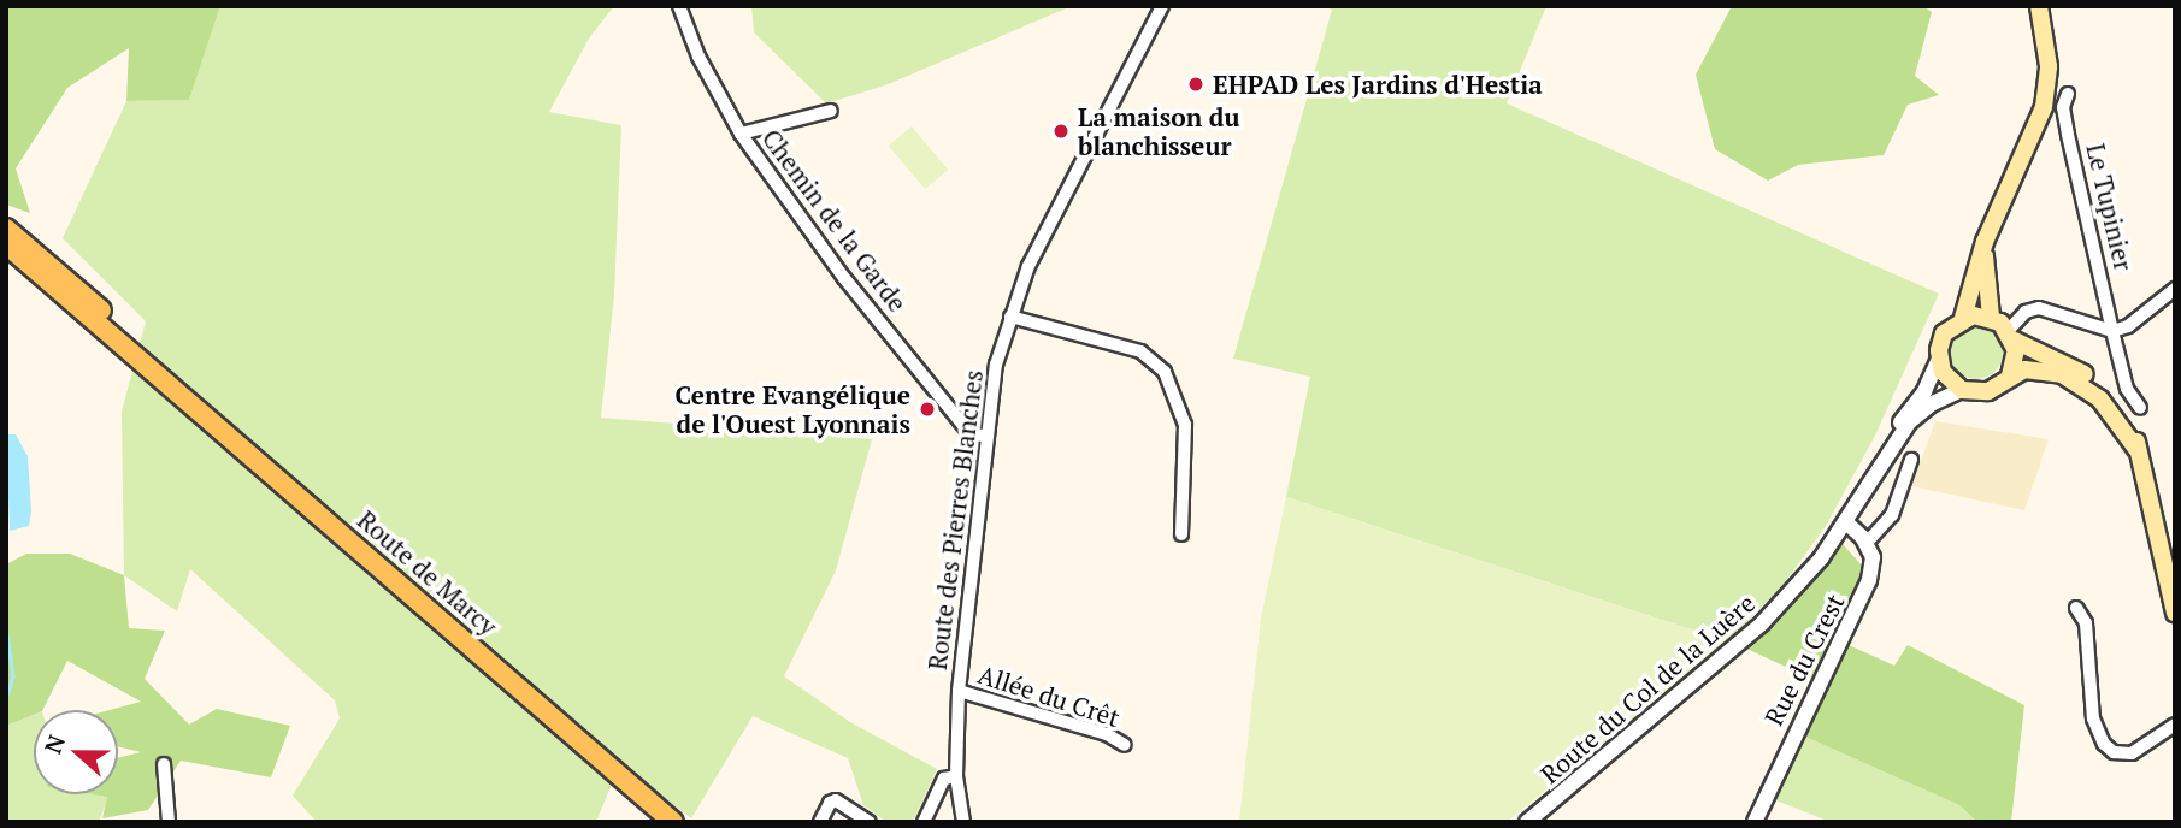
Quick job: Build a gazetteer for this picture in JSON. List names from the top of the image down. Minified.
{"streets":{"main road":["Route de Marcy"],"street":["Le Tupinier","Chemin de la Garde","Route des Pierres Blanches","Rue du Crest","Route du Col de la Luère","Allée du Crêt"]},"crossings":[["Chemin de la Garde","Route des Pierres Blanches"],["Route des Pierres Blanches","Allée du Crêt"]],"places":["EHPAD Les Jardins d'Hestia","La maison du blanchisseur","Centre Evangélique de l'Ouest Lyonnais"],"north":"left"}
